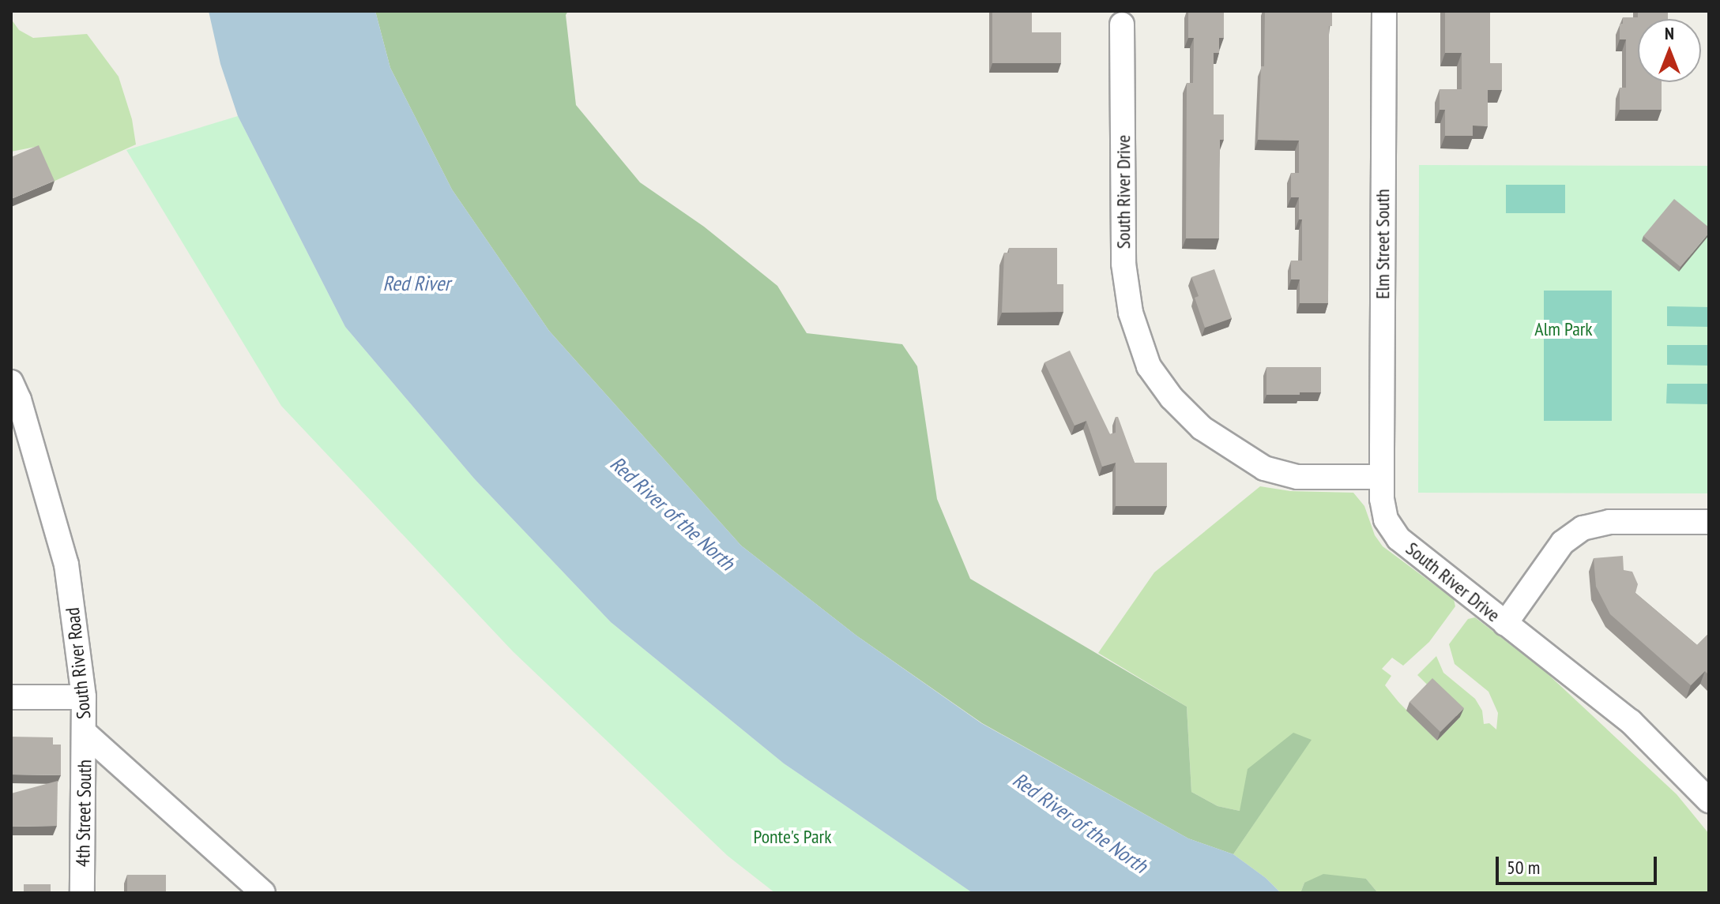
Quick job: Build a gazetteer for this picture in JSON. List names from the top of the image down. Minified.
{"streets":{"street":["South River Drive","Elm Street South","South River Road","4th Street South"]},"crossings":[["South River Drive","Elm Street South"],["South River Road","4th Street South"]],"water":["Red River","Red River of the North"],"parks":["Alm Park","Ponte's Park"],"scale_bar":"50 m","north":"top"}
